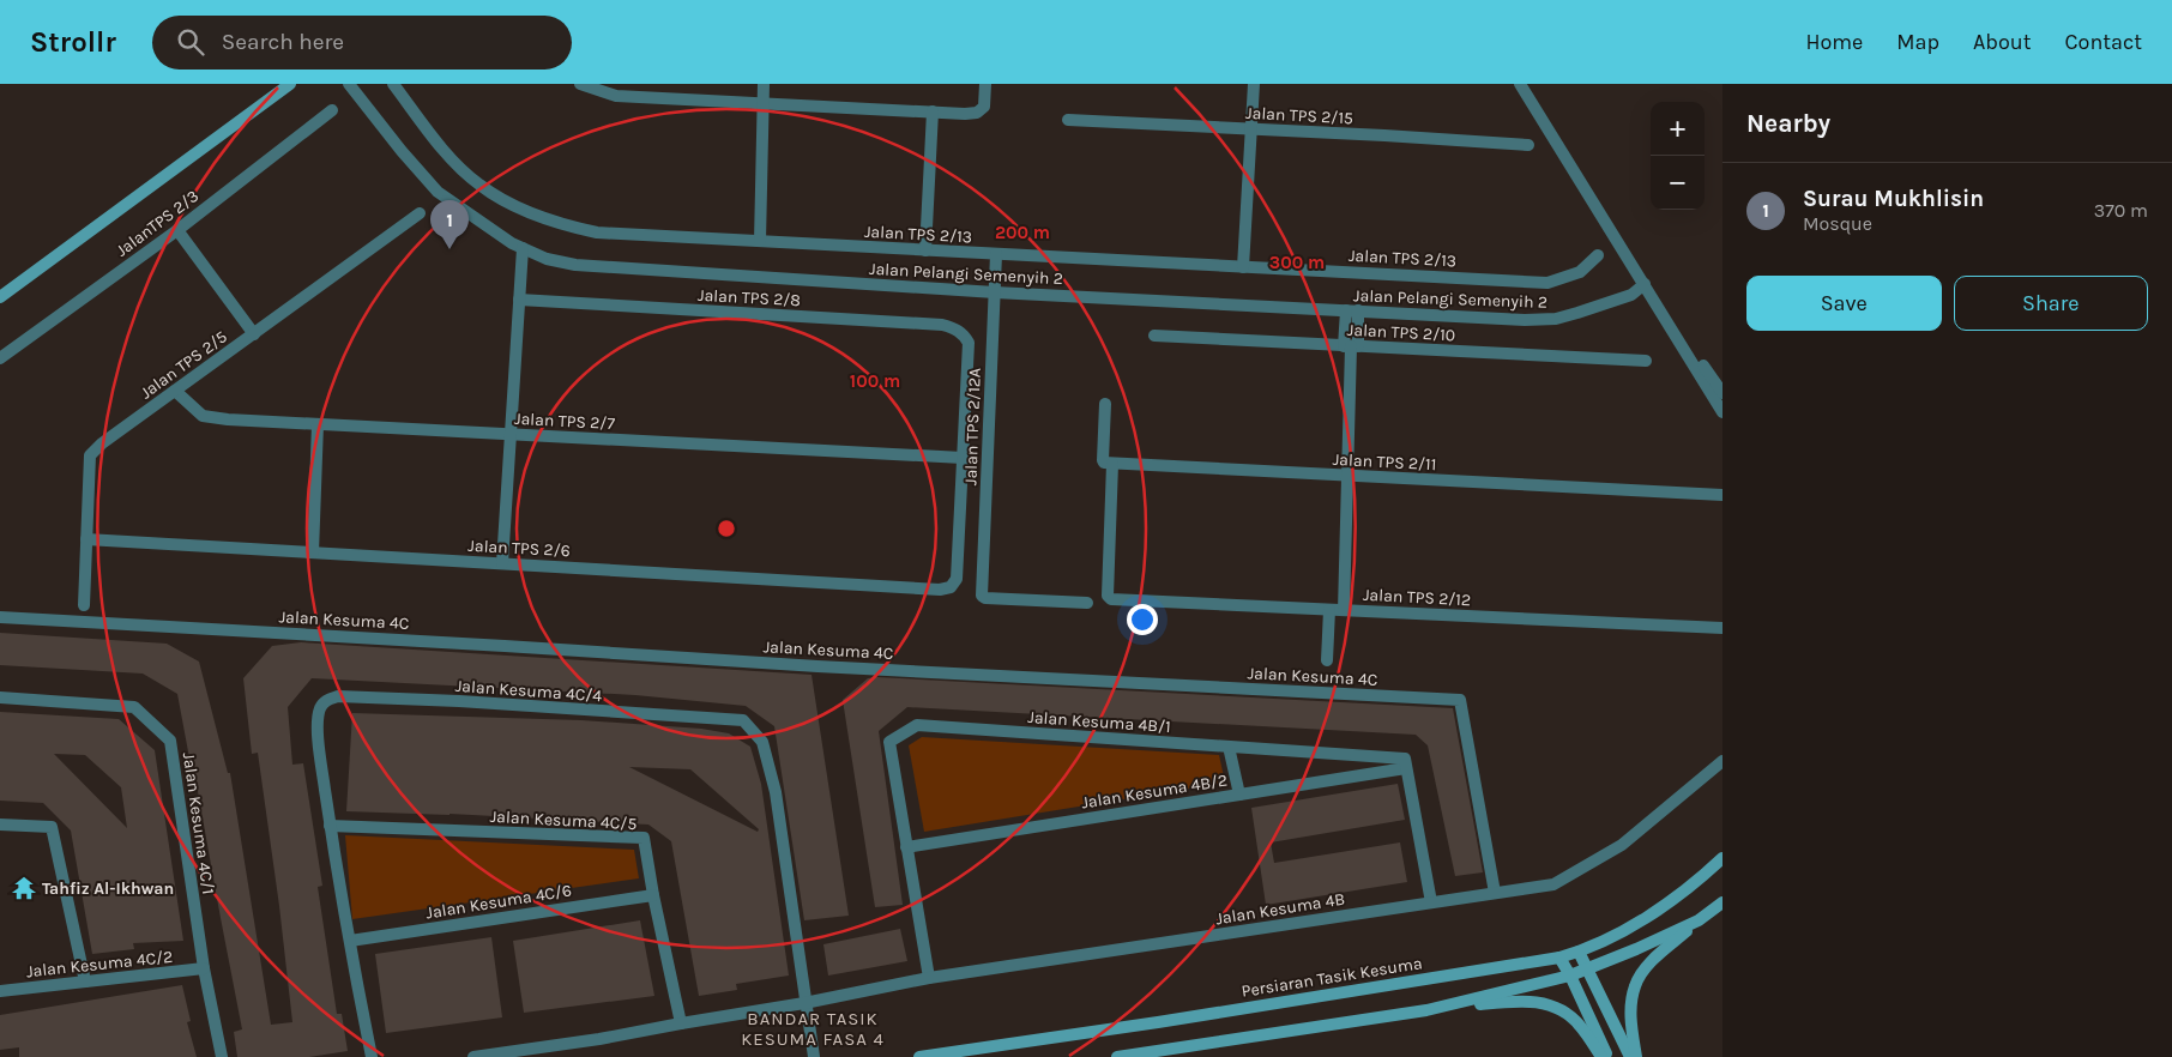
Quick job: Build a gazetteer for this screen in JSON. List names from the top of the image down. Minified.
{"streets":{"street":["Jalan TPS 2/15","JalanTPS 2/3","Jalan TPS 2/13","Jalan Pelangi Semenyih 2","Jalan TPS 2/8","Jalan TPS 2/10","Jalan TPS 2/5","Jalan TPS 2/7","Jalan TPS 2/12A","Jalan TPS 2/11","Jalan TPS 2/6","Jalan TPS 2/12","Jalan Kesuma 4C","Jalan Kesuma 4C/4","Jalan Kesuma 4B/1","Jalan Kesuma 4B/2","Jalan Kesuma 4C/5","Jalan Kesuma 4C/1","Jalan Kesuma 4C/6","Jalan Kesuma 4B","Jalan Kesuma 4C/2","Persiaran Tasik Kesuma"]},"crossings":[["Jalan TPS 2/13","Jalan TPS 2/12A"],["Jalan Pelangi Semenyih 2","Jalan TPS 2/12A"],["Jalan TPS 2/8","Jalan TPS 2/7"],["Jalan TPS 2/8","Jalan TPS 2/6"],["Jalan TPS 2/5","Jalan TPS 2/7"],["Jalan TPS 2/5","Jalan TPS 2/6"],["Jalan TPS 2/7","Jalan TPS 2/6"],["Jalan TPS 2/11","Jalan TPS 2/12"],["Jalan Kesuma 4C","Jalan Kesuma 4B"],["Jalan Kesuma 4C/4","Jalan Kesuma 4C/5"],["Jalan Kesuma 4C/4","Jalan Kesuma 4C/6"],["Jalan Kesuma 4C/4","Jalan Kesuma 4B"],["Jalan Kesuma 4B/1","Jalan Kesuma 4B/2"],["Jalan Kesuma 4B/1","Jalan Kesuma 4B"],["Jalan Kesuma 4C/5","Jalan Kesuma 4C/6"],["Jalan Kesuma 4C/1","Jalan Kesuma 4C/2"]],"districts":["BANDAR TASIK KESUMA FASA 4"],"places":{"temple":["Tahfiz Al-Ikhwan"]},"page":{"header":"Strollr","search":"Search here","nav":["Home","Map","About","Contact"],"heading":"Nearby","map_buttons":["+","−"],"list":[{"mark":"1","name":"Surau Mukhlisin","note":"Mosque","value":"370 m"}],"pins":"1","buttons":["Save","Share"]},"rings":["200 m","300 m","100 m"]}
